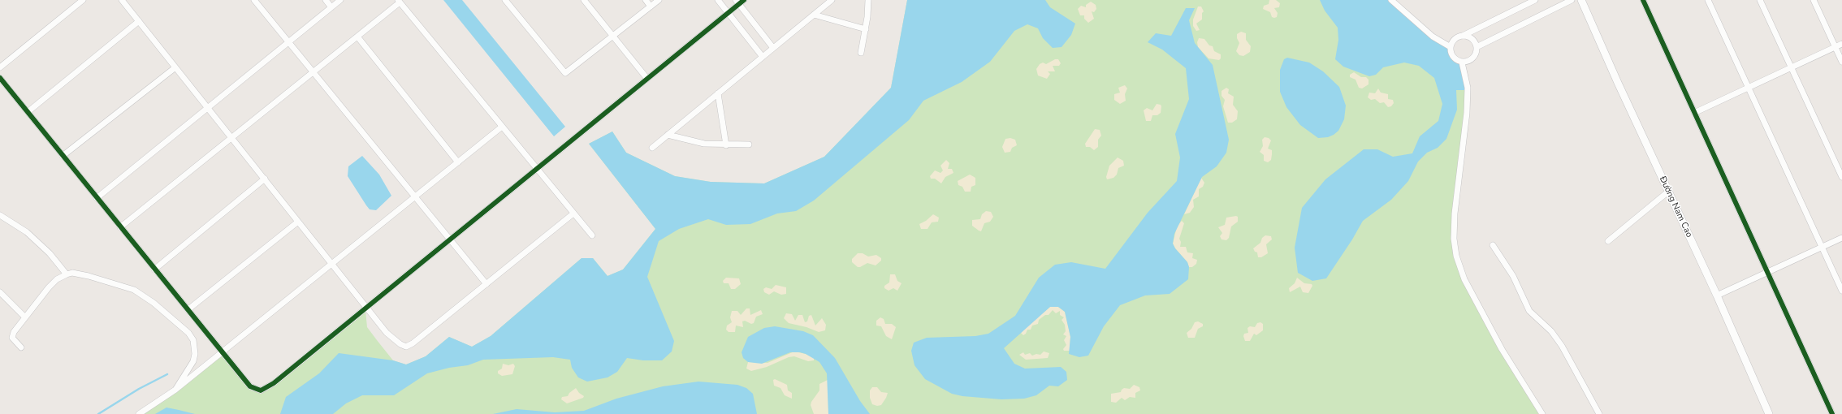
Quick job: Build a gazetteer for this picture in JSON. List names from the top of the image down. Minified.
{"streets":{"street":["Đường Nam Cao"]}}
